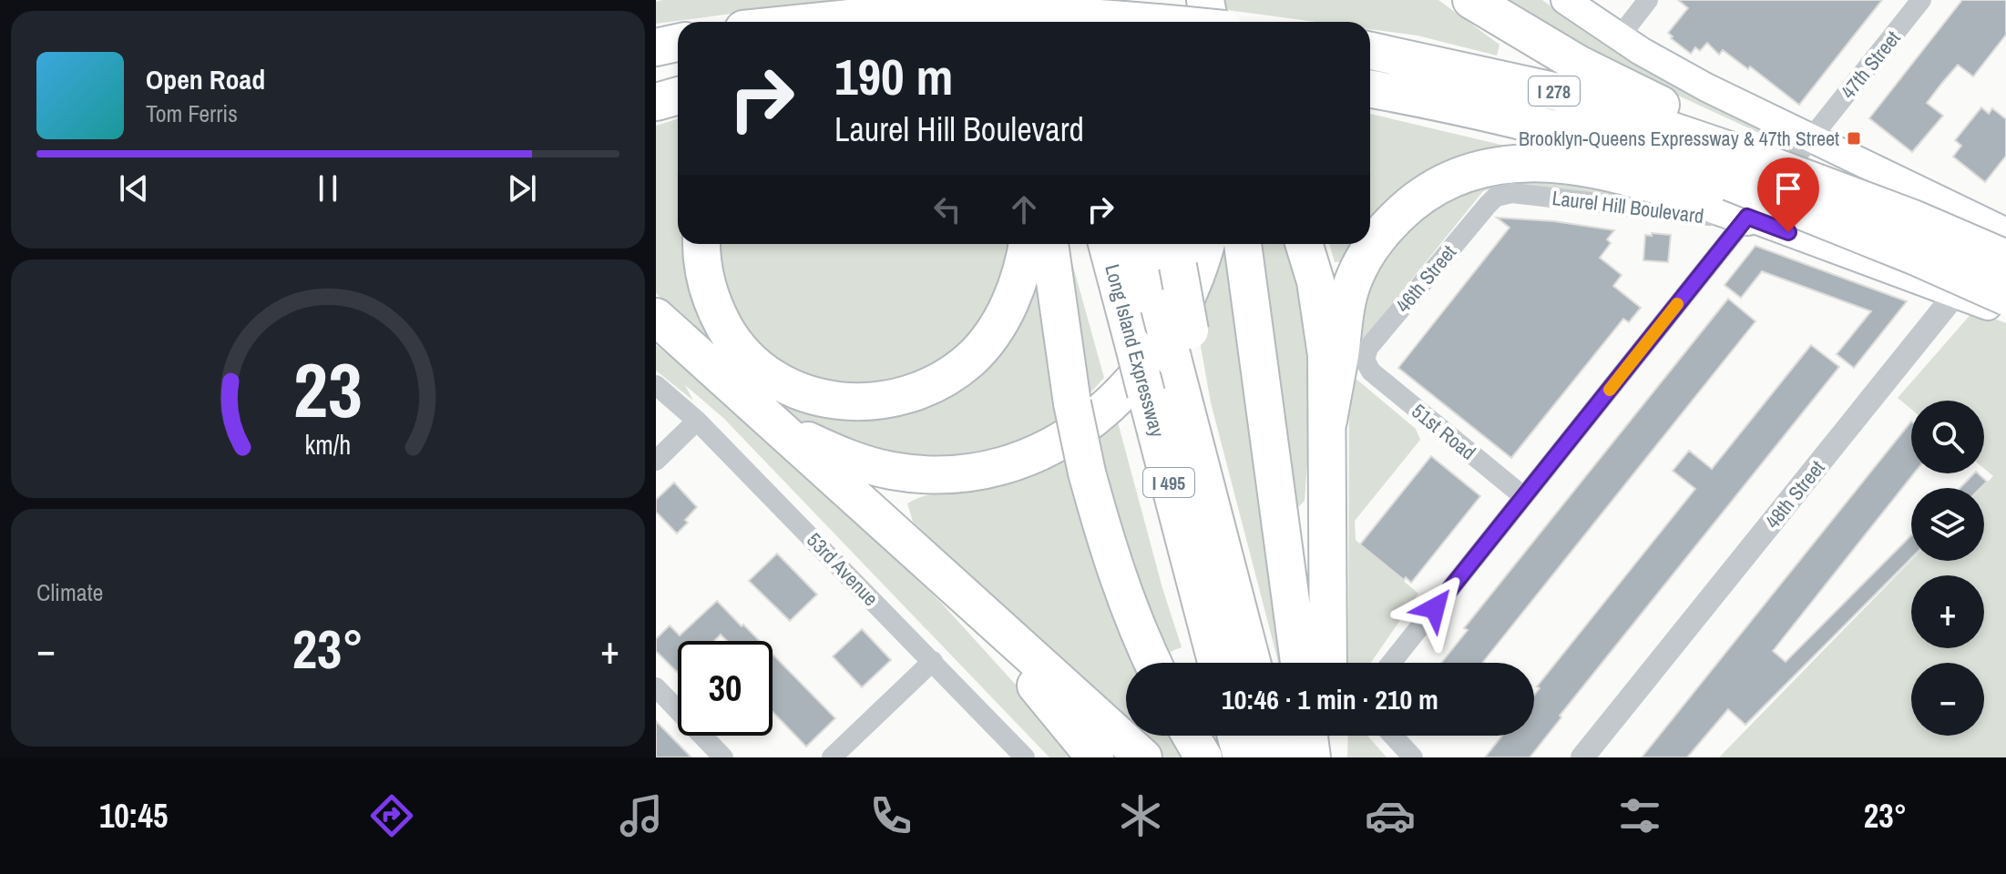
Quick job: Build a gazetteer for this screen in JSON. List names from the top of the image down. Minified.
{"streets":{"highway":["I 278","Long Island Expressway","I 495"],"main road":["Laurel Hill Boulevard"],"street":["47th Street","46th Street","51st Road","48th Street","53rd Avenue"]},"crossings":[["47th Street","Laurel Hill Boulevard"],["47th Street","51st Road"],["Laurel Hill Boulevard","46th Street"],["Laurel Hill Boulevard","48th Street"],["46th Street","51st Road"]],"places":{"transit":["Brooklyn-Queens Expressway & 47th Street"]},"page":{"turn":["190 m","Laurel Hill Boulevard"],"song":["Open Road","Tom Ferris"],"map_buttons":["+","−"],"tile":"Climate","heat":["−","23°","+"],"limit":"30","trip":"10:46 · 1 min · 210 m","tabs":["10:45","23°"],"gauge":["23","km/h"]}}
